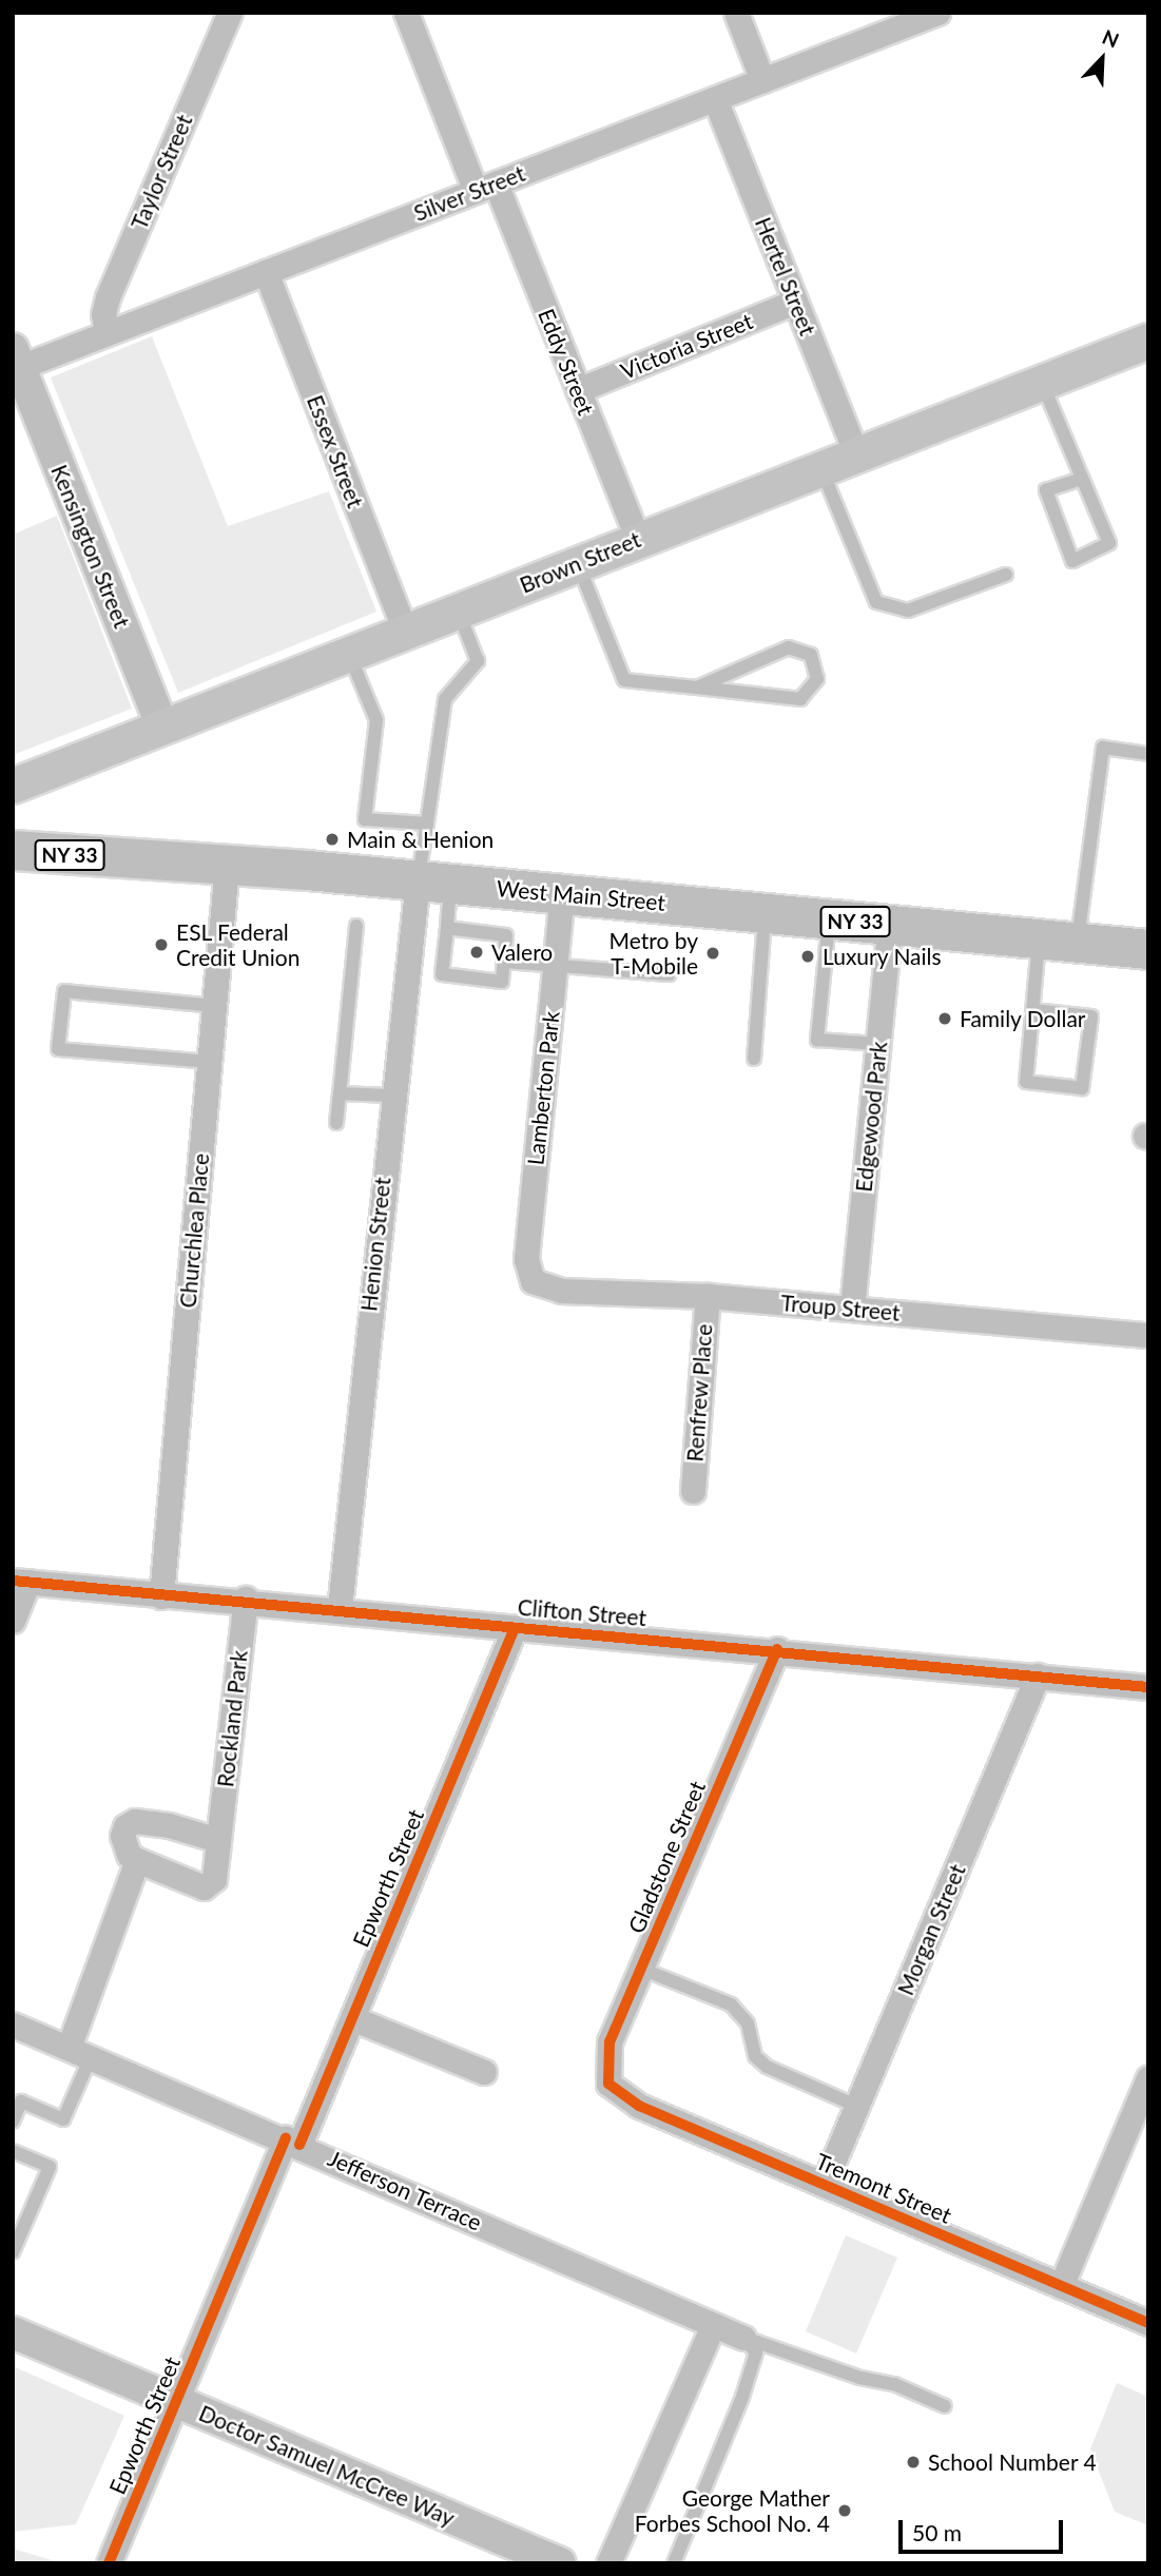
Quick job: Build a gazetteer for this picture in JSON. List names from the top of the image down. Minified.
{"streets":{"main road":["Brown Street","NY 33","West Main Street"],"street":["Taylor Street","Silver Street","Hertel Street","Victoria Street","Eddy Street","Essex Street","Kensington Street","Lamberton Park","Edgewood Park","Churchlea Place","Henion Street","Troup Street","Renfrew Place","Clifton Street","Rockland Park","Gladstone Street","Epworth Street","Morgan Street","Tremont Street","Jefferson Terrace","Doctor Samuel McCree Way"]},"crossings":[["Taylor Street","Silver Street"],["Silver Street","Hertel Street"],["Silver Street","Eddy Street"],["Silver Street","Essex Street"],["Silver Street","Kensington Street"],["Hertel Street","Victoria Street"],["Hertel Street","Brown Street"],["Victoria Street","Eddy Street"],["Eddy Street","Brown Street"],["Essex Street","Brown Street"],["Kensington Street","Brown Street"],["West Main Street","Lamberton Park"],["West Main Street","Edgewood Park"],["West Main Street","Churchlea Place"],["West Main Street","Henion Street"],["Lamberton Park","Troup Street"],["Edgewood Park","Troup Street"],["Churchlea Place","Clifton Street"],["Henion Street","Clifton Street"],["Troup Street","Renfrew Place"],["Clifton Street","Rockland Park"],["Clifton Street","Gladstone Street"],["Clifton Street","Epworth Street"],["Clifton Street","Morgan Street"],["Gladstone Street","Tremont Street"],["Epworth Street","Jefferson Terrace"],["Epworth Street","Doctor Samuel McCree Way"],["Morgan Street","Tremont Street"]],"places":["Main & Henion","ESL Federal Credit Union","Valero","Metro by T-Mobile","Luxury Nails","Family Dollar","School Number 4","George Mather Forbes School No. 4"],"scale_bar":"50 m","north":"top right"}
